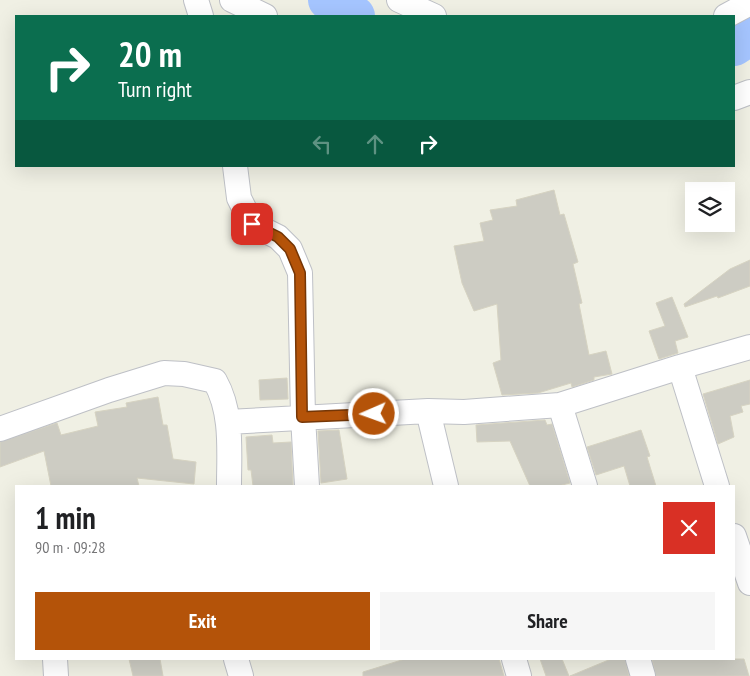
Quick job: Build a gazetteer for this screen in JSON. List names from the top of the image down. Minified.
{"page":{"turn":["20 m","Turn right"],"heading":["1 min","90 m · 09:28"],"buttons":["Exit","Share"]}}
